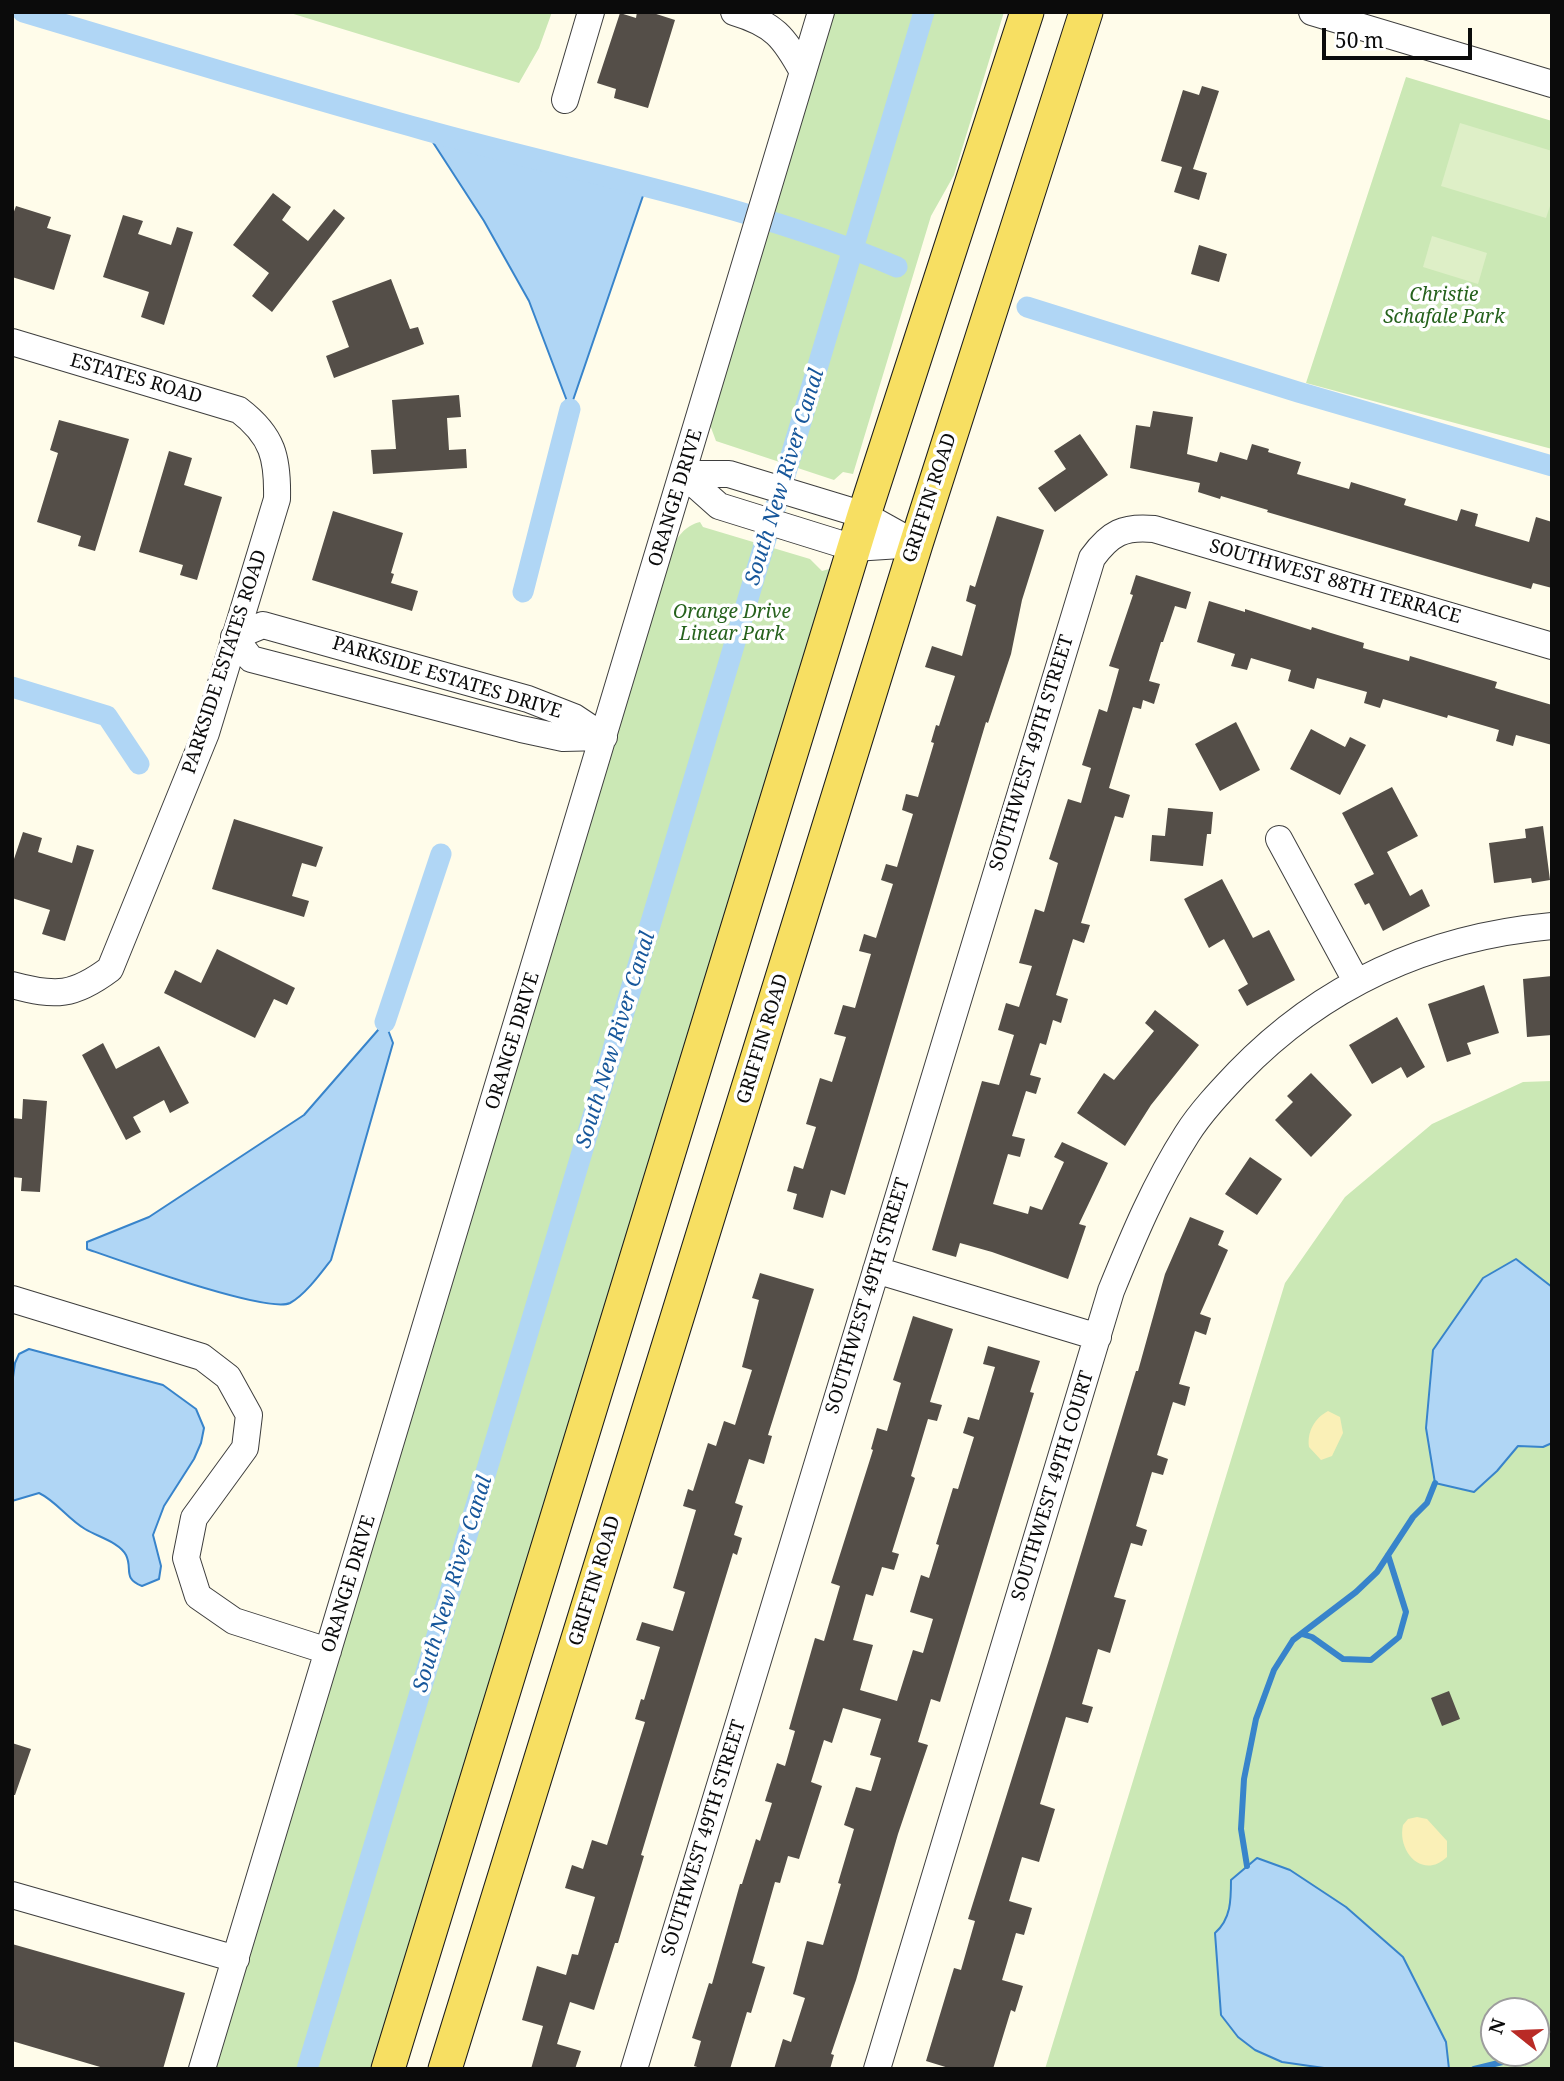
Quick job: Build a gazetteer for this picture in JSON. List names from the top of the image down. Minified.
{"streets":{"main road":["GRIFFIN ROAD"],"street":["ESTATES ROAD","ORANGE DRIVE","SOUTHWEST 88TH TERRACE","PARKSIDE ESTATES ROAD","PARKSIDE ESTATES DRIVE","SOUTHWEST 49TH STREET","SOUTHWEST 49TH COURT"]},"crossings":[["ESTATES ROAD","PARKSIDE ESTATES ROAD"],["ORANGE DRIVE","PARKSIDE ESTATES DRIVE"],["SOUTHWEST 88TH TERRACE","SOUTHWEST 49TH STREET"],["PARKSIDE ESTATES ROAD","PARKSIDE ESTATES DRIVE"]],"water":["South New River Canal"],"parks":["Christie Schafale Park","Orange Drive Linear Park"],"scale_bar":"50 m","north":"left"}
